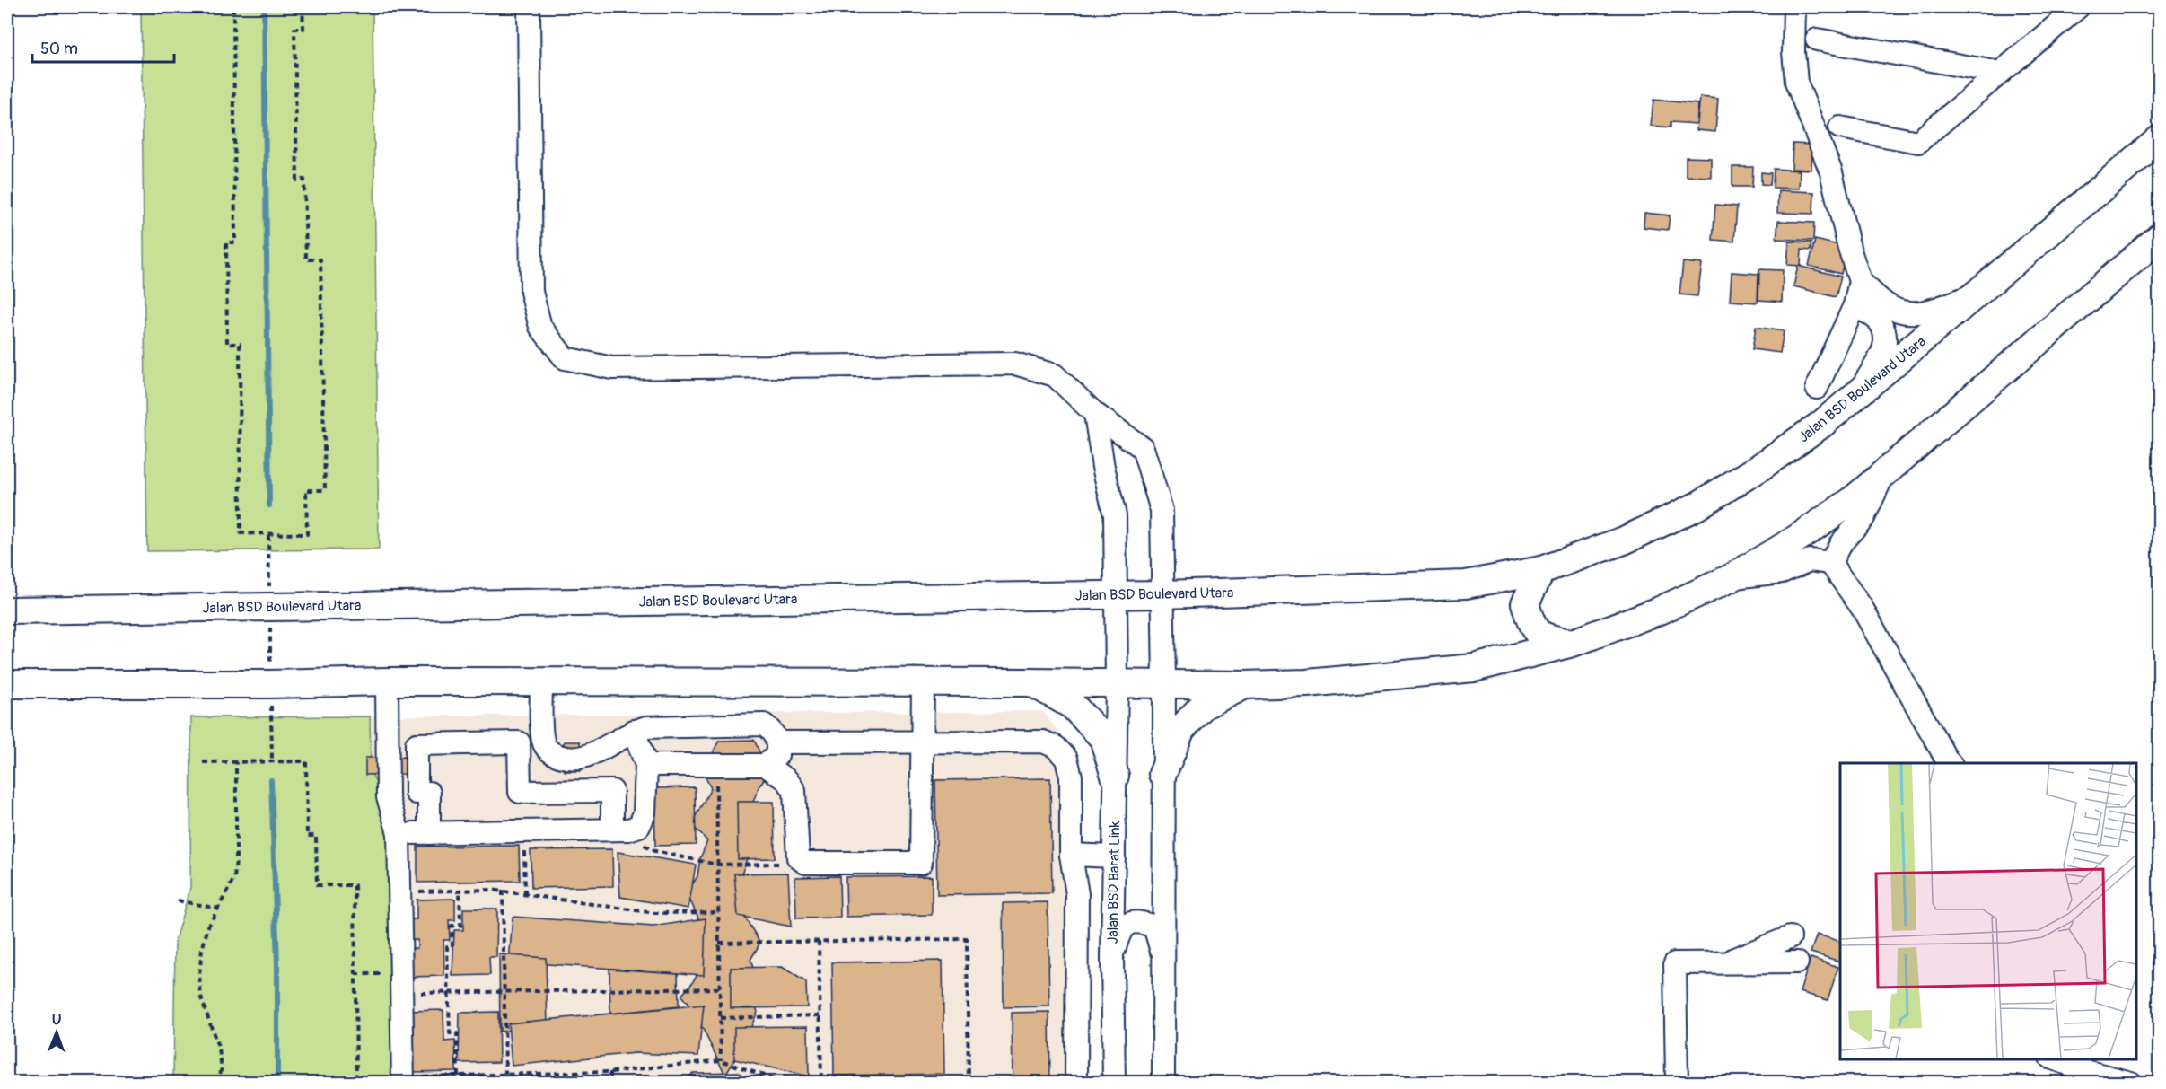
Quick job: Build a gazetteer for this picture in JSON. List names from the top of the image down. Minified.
{"streets":{"main road":["Jalan BSD Boulevard Utara"],"street":["Jalan BSD Barat Link"]},"crossings":[["Jalan BSD Boulevard Utara","Jalan BSD Barat Link"]],"scale_bar":"50 m","north":"top"}
